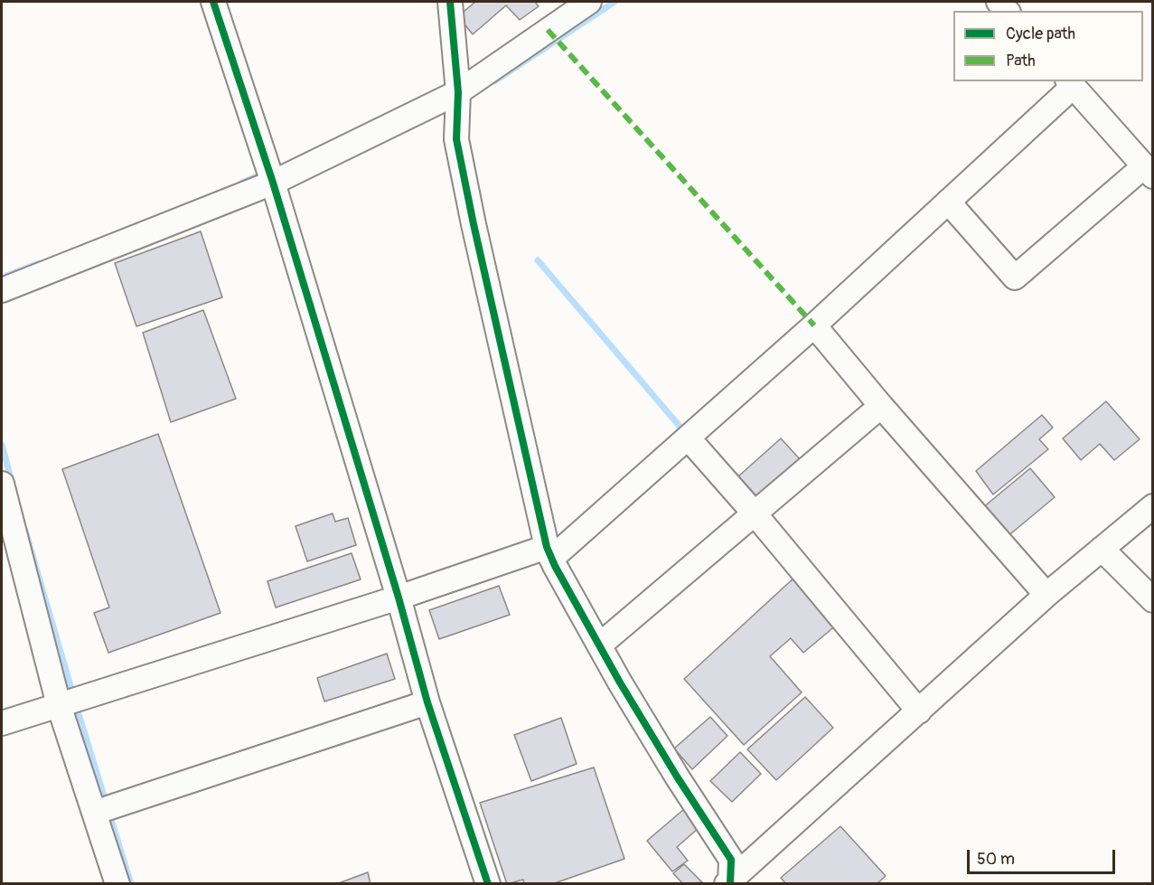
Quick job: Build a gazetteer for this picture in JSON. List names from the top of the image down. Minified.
{"legend":["Cycle path","Path"],"scale_bar":"50 m"}
